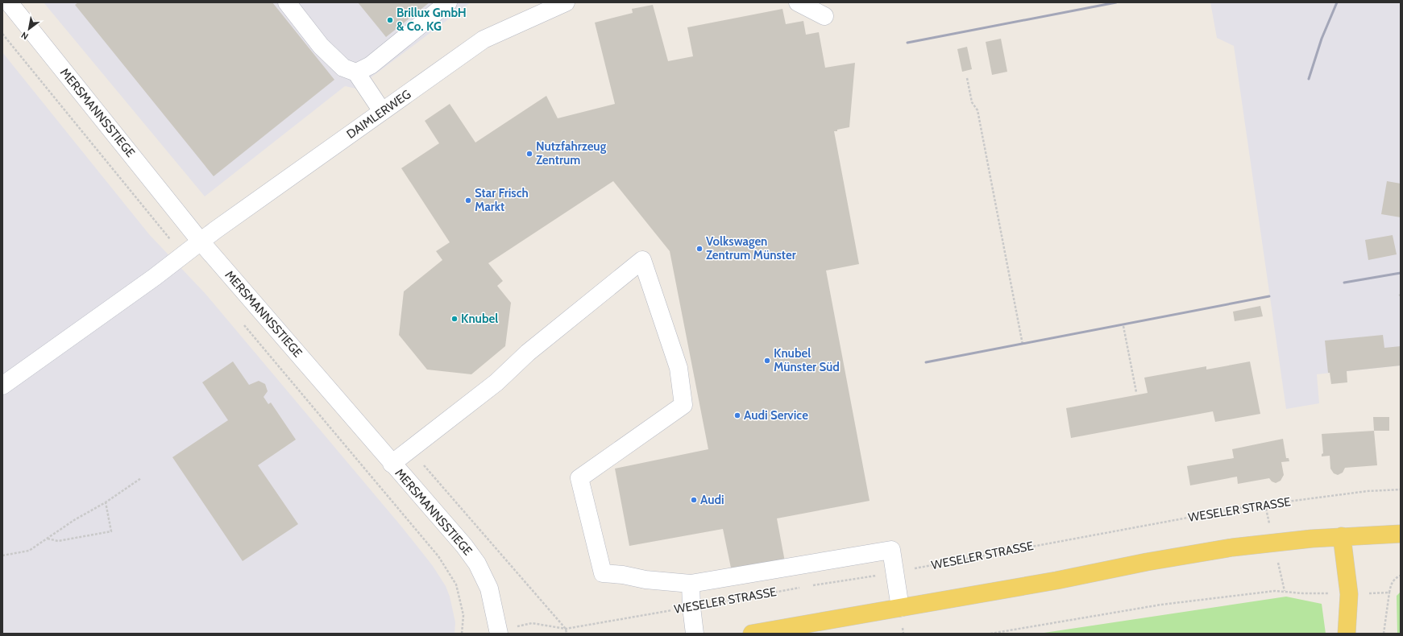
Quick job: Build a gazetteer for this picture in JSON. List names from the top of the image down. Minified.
{"streets":{"street":["MERSMANNSSTIEGE","DAIMLERWEG"],"path":["WESELER STRASSE"]},"crossings":[["MERSMANNSSTIEGE","DAIMLERWEG"],["MERSMANNSSTIEGE","WESELER STRASSE"]],"places":["Brillux GmbH & Co. KG","Nutzfahrzeug Zentrum","Star Frisch Markt","Volkswagen Zentrum Münster","Knubel","Knubel Münster Süd","Audi Service","Audi"],"north":"bottom left"}
